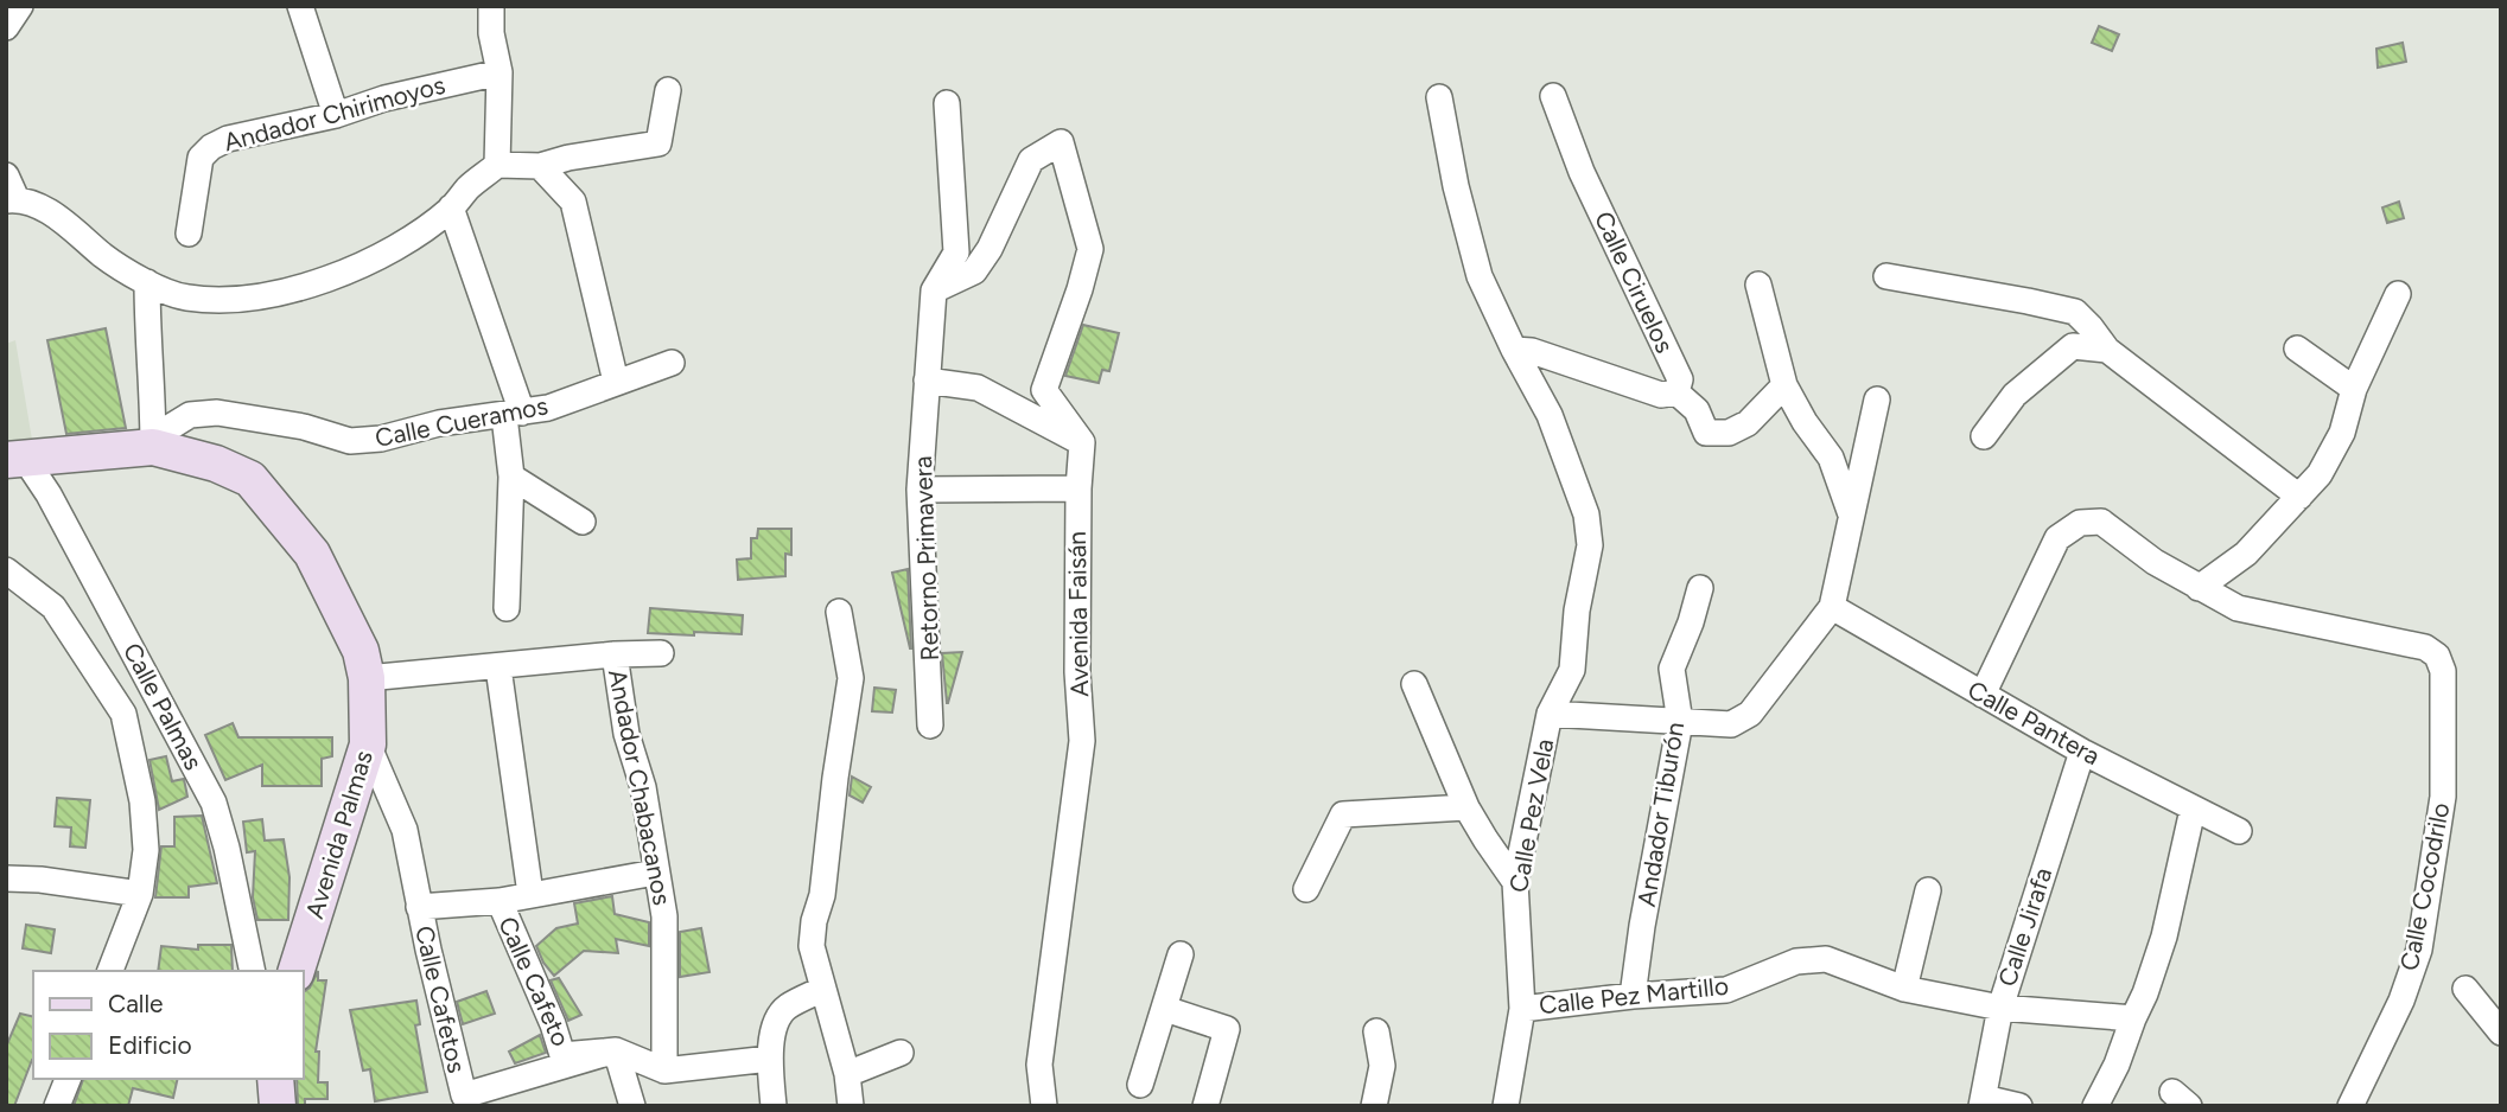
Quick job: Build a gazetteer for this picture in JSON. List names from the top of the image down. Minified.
{"streets":{"main road":["Avenida Palmas"],"street":["Andador Chirimoyos","Calle Ciruelos","Calle Cueramos","Retorno Primavera","Avenida Faisán","Calle Palmas","Calle Pantera","Andador Chabacanos","Andador Tiburón","Calle Pez Vela","Calle Cocodrilo","Calle Jirafa","Calle Cafeto","Calle Pez Martillo","Calle Cafetos"]},"crossings":[["Calle Cueramos","Avenida Palmas"],["Calle Palmas","Avenida Palmas"],["Calle Pantera","Calle Pez Vela"],["Calle Pantera","Calle Jirafa"],["Andador Tiburón","Calle Pez Vela"],["Andador Tiburón","Calle Pez Martillo"],["Calle Pez Vela","Calle Pez Martillo"],["Avenida Palmas","Calle Cafetos"],["Calle Jirafa","Calle Pez Martillo"],["Calle Cafeto","Calle Cafetos"]],"legend":["Calle","Edificio"]}
